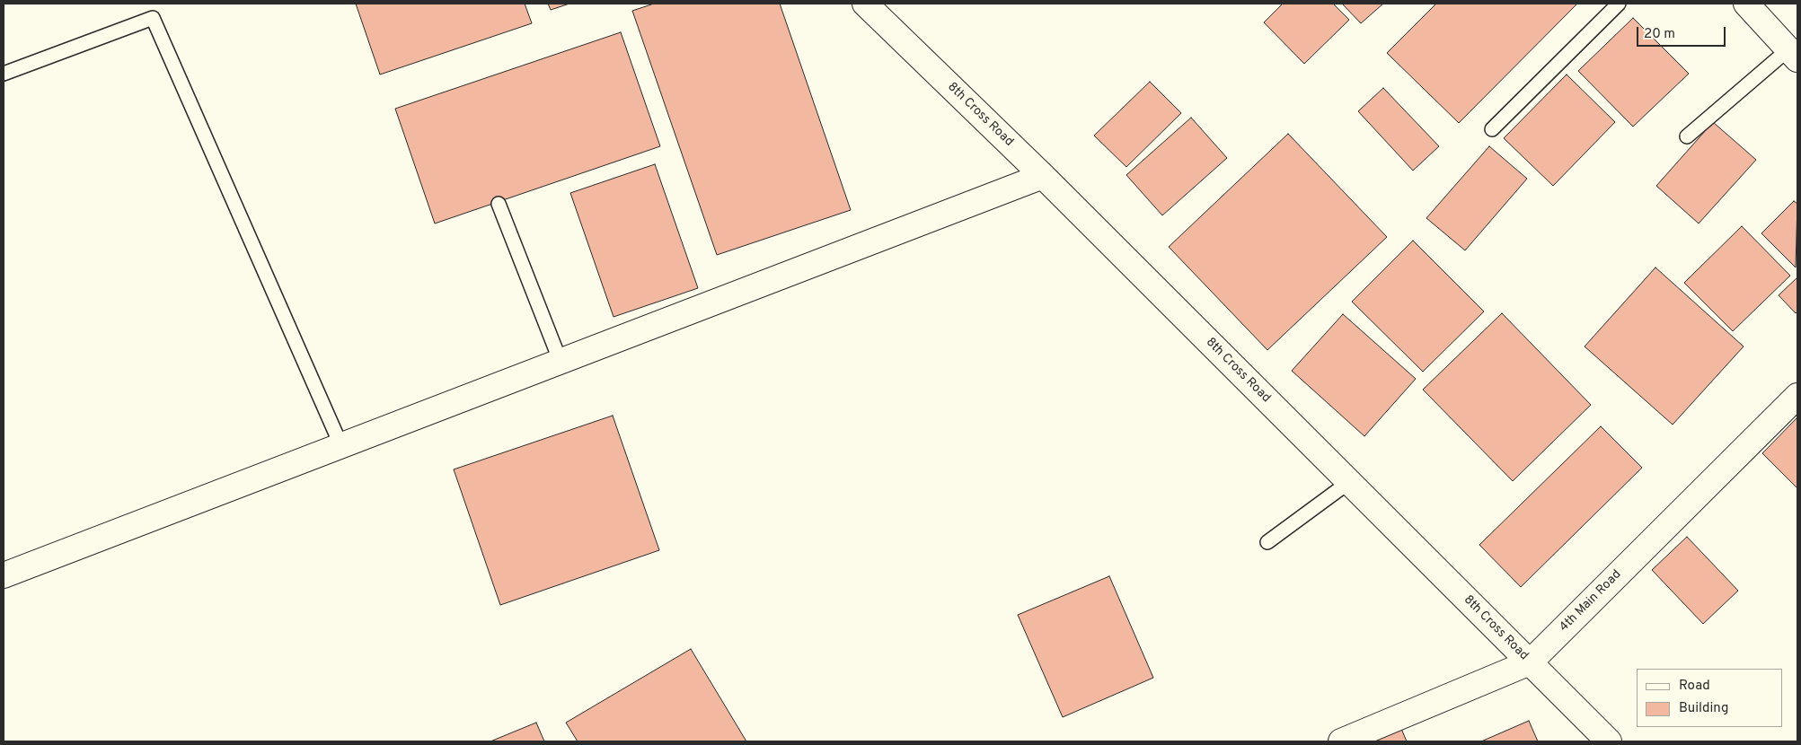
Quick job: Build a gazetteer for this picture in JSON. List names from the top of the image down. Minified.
{"streets":{"street":["8th Cross Road","4th Main Road"]},"crossings":[["8th Cross Road","4th Main Road"]],"legend":["Road","Building"],"scale_bar":"20 m"}
